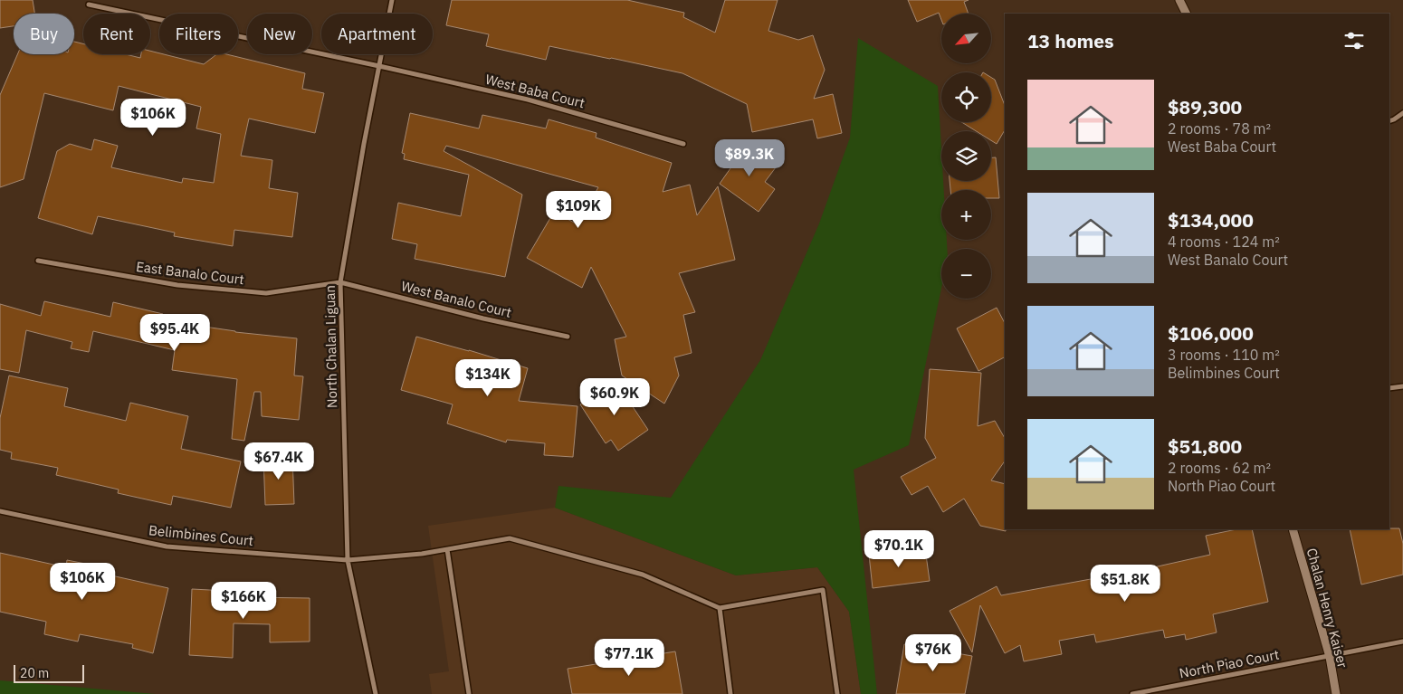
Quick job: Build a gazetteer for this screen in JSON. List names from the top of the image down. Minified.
{"streets":{"street":["West Baba Court","East Banalo Court","West Banalo Court","North Chalan Liguan","Belimbines Court","Chalan Henry Kaiser","North Piao Court"]},"crossings":[["West Baba Court","North Chalan Liguan"],["East Banalo Court","West Banalo Court"],["East Banalo Court","North Chalan Liguan"],["West Banalo Court","North Chalan Liguan"],["North Chalan Liguan","Belimbines Court"],["Chalan Henry Kaiser","North Piao Court"]],"scale_bar":"20 m","north":"bottom left","page":{"map_buttons":["+","−"],"chip":["Buy","Rent","Filters","New","Apartment"],"heading":"13 homes","list":[{"name":"$89,300","note":"2 rooms · 78 m² · West Baba Court"},{"name":"$134,000","note":"4 rooms · 124 m² · West Banalo Court"},{"name":"$106,000","note":"3 rooms · 110 m² · Belimbines Court"},{"name":"$51,800","note":"2 rooms · 62 m² · North Piao Court"}],"price":["$106K","$89.3K","$109K","$95.4K","$134K","$60.9K","$67.4K","$70.1K","$106K","$51.8K","$166K","$76K","$77.1K"],"scale":"20 m"}}
